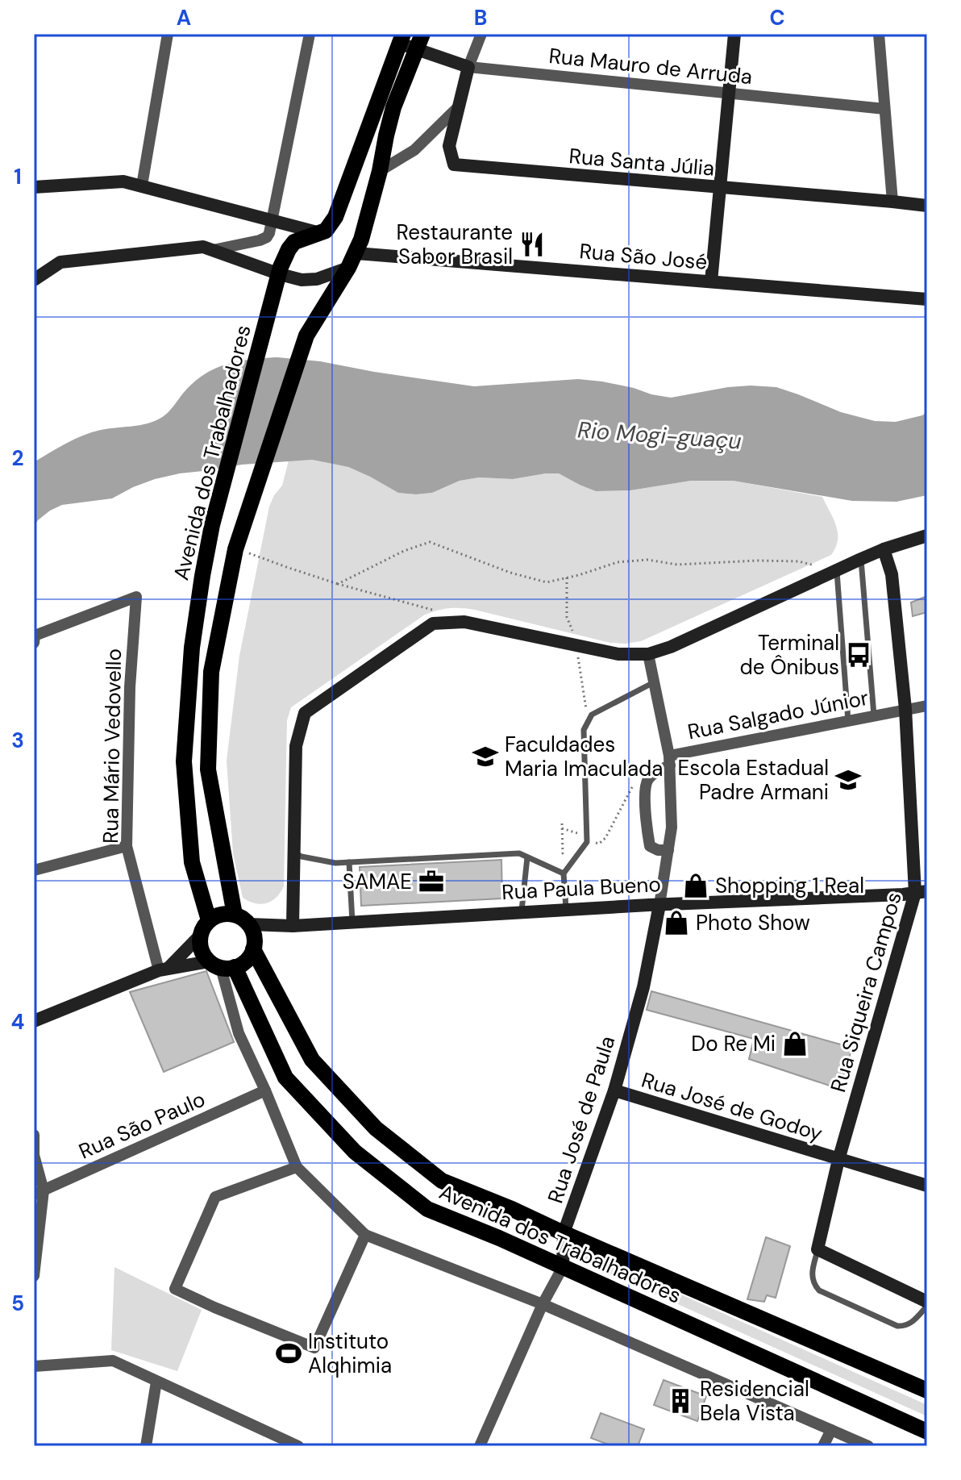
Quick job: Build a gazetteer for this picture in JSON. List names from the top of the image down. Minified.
{"streets":{"main road":["Rua Mauro de Arruda","Rua Santa Júlia","Rua São José","Avenida dos Trabalhadores","Rua Paula Bueno","Rua Siqueira Campos","Rua José de Godoy","Rua José de Paula"],"street":["Rua Salgado Júnior","Rua Mário Vedovello","Rua São Paulo"]},"crossings":[["Rua Mauro de Arruda","Rua Santa Júlia"],["Rua Mauro de Arruda","Avenida dos Trabalhadores"],["Avenida dos Trabalhadores","Rua Paula Bueno"],["Avenida dos Trabalhadores","Rua José de Paula"],["Rua Salgado Júnior","Rua Paula Bueno"],["Rua Salgado Júnior","Rua Siqueira Campos"],["Rua Salgado Júnior","Rua José de Paula"],["Rua Paula Bueno","Rua Siqueira Campos"],["Rua Paula Bueno","Rua José de Paula"],["Rua Siqueira Campos","Rua José de Godoy"],["Rua José de Godoy","Rua José de Paula"]],"water":["Rio Mogi-guaçu"],"places":{"restaurant":["Restaurante Sabor Brasil"],"bus stop":["Terminal de Ônibus"],"school or university":["Faculdades Maria Imaculada","Escola Estadual Padre Armani"],"office":["SAMAE"],"shop":["Shopping 1 Real","Photo Show","Do Re Mi"],"sports":["Instituto Alqhimia"],"building":["Residencial Bela Vista"]},"grid":{"columns":["A","B","C"],"rows":["1","2","3","4","5"]}}
